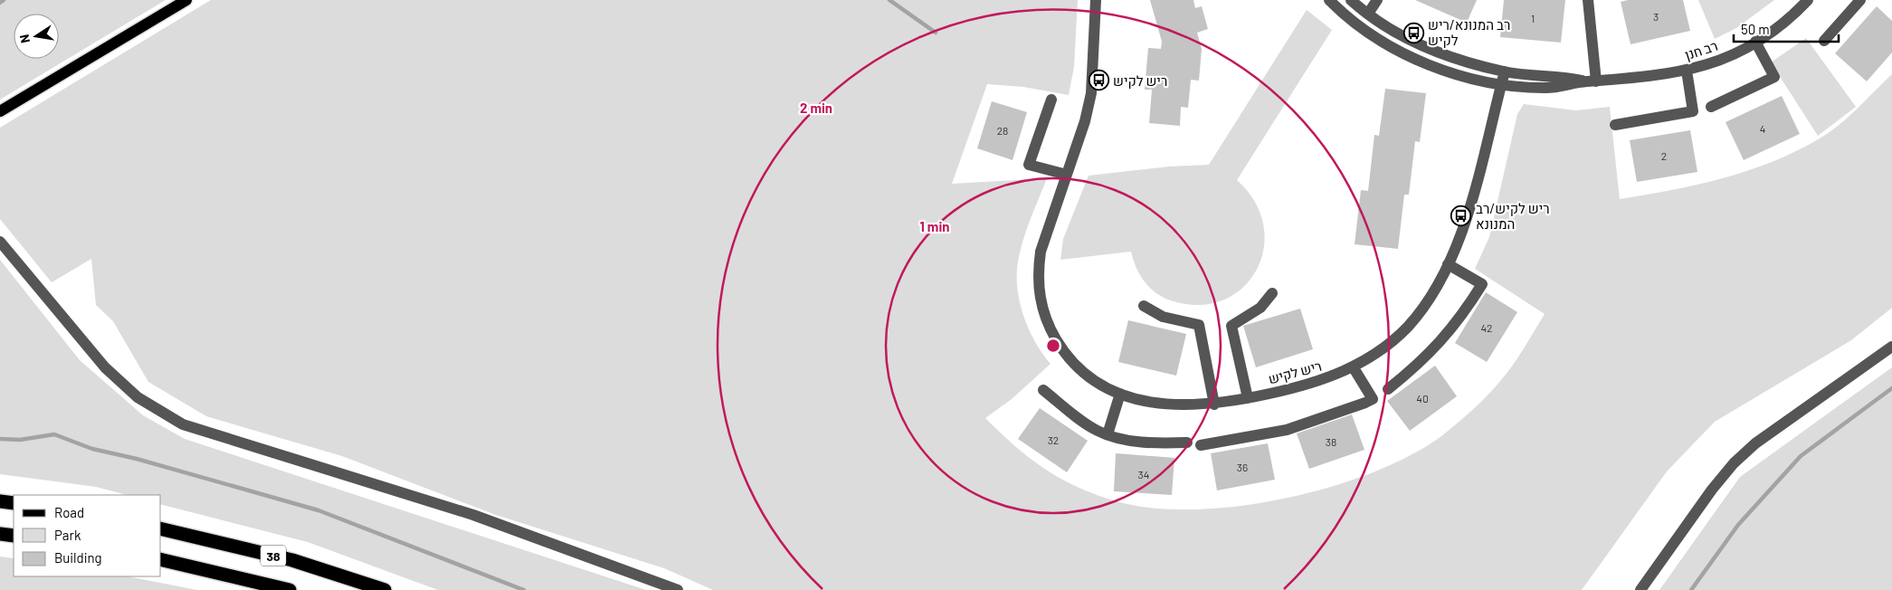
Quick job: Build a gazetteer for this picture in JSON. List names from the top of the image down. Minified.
{"streets":{"highway":["38"],"street":["רב חנן","ריש לקיש"]},"crossings":[["רב חנן","ריש לקיש"]],"places":{"bus stop":["רב המנונא/ריש לקיש","ריש לקיש","ריש לקיש/רב המנונא"]},"house_numbers":["3","1","4","28","2","42","40","32","38","36","34"],"legend":["Road","Park","Building"],"scale_bar":"50 m","north":"left","rings":["2 min","1 min"]}
